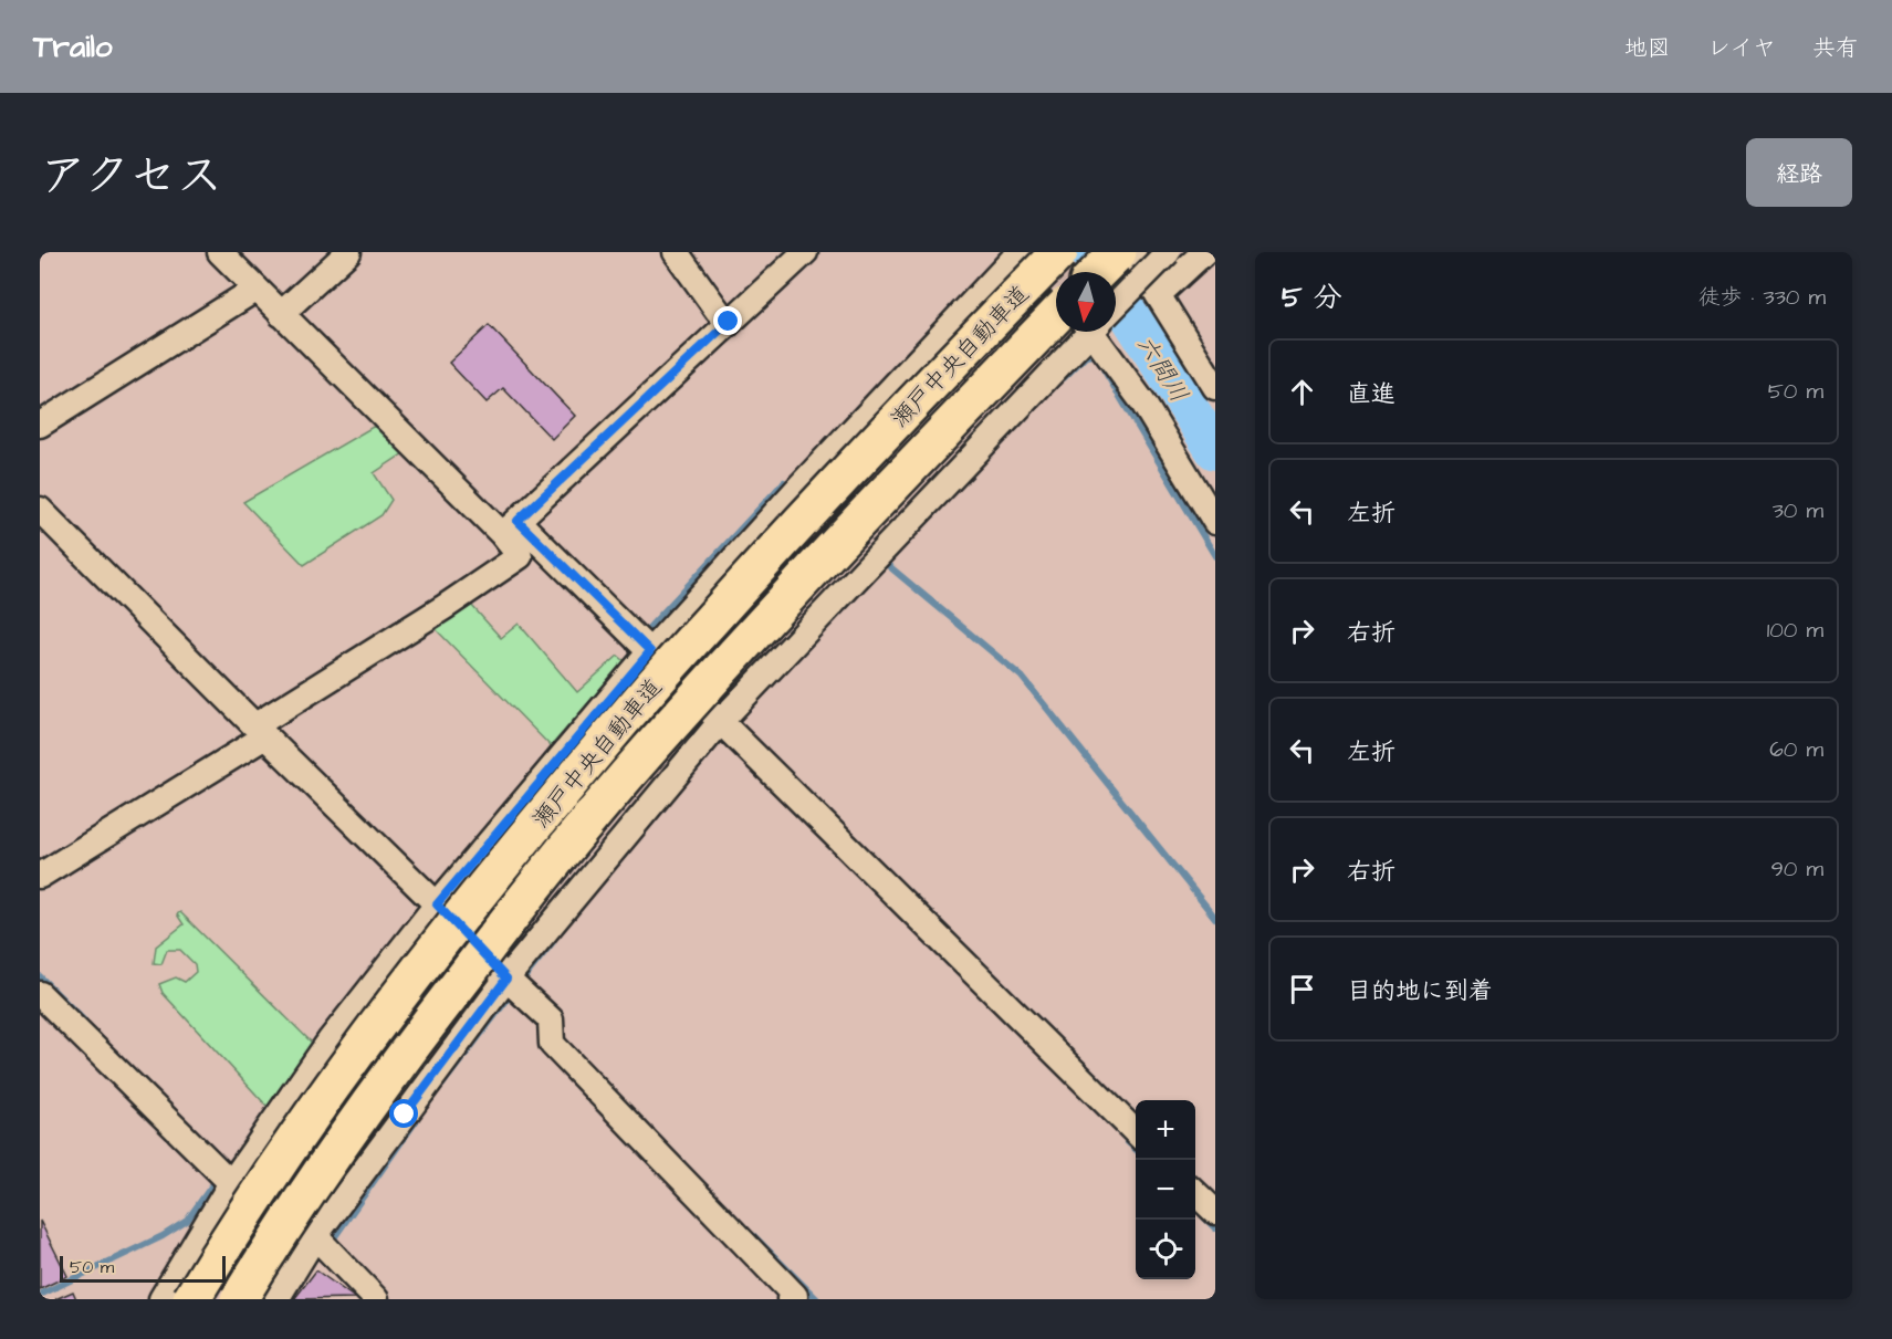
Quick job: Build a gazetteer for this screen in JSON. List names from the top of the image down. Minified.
{"streets":{"highway":["瀬戸中央自動車道"]},"water":["六間川"],"scale_bar":"50 m","north":"bottom","page":{"header":"Trailo","nav":["地図","レイヤ","共有"],"title":"アクセス","buttons":"経路","heading":["5 分","徒歩 · 330 m"],"list":[["直進","50 m"],["左折","30 m"],["右折","100 m"],["左折","60 m"],["右折","90 m"],"目的地に到着"],"map_buttons":["+","−"],"scale":"50 m"}}
